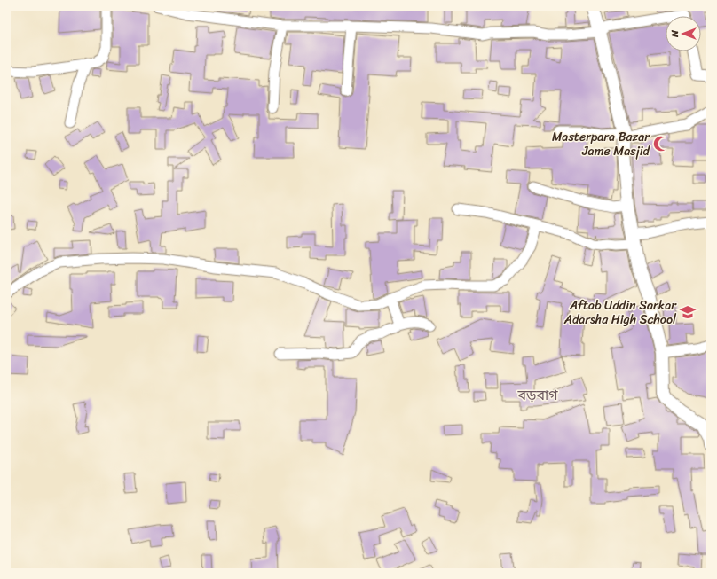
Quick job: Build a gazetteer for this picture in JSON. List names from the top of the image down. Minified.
{"districts":["বড়বাগ"],"places":{"mosque":["Masterpara Bazar Jame Masjid"],"school or university":["Aftab Uddin Sarkar Adarsha High School"]},"north":"left"}
